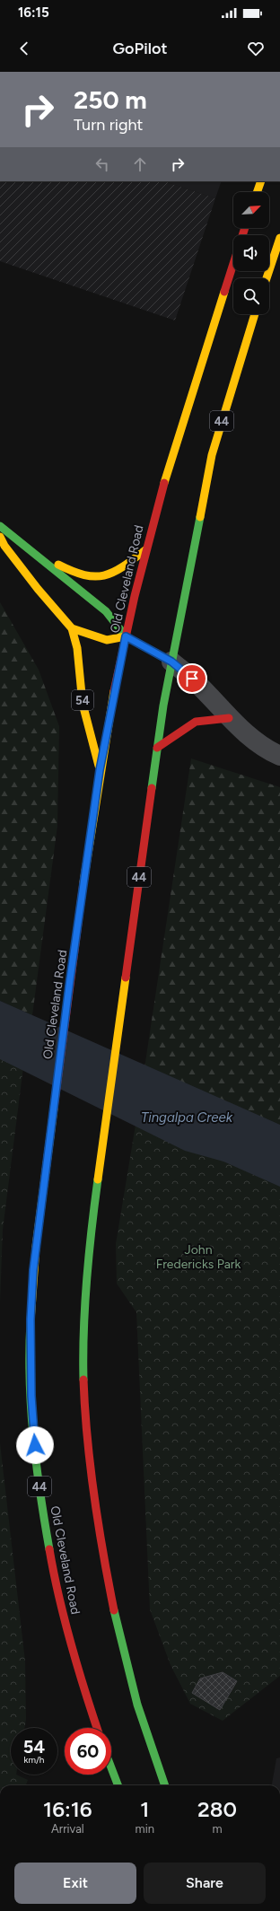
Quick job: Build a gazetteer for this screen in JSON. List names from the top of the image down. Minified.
{"streets":{"main road":["44","Old Cleveland Road","54"]},"crossings":[["Old Cleveland Road","54"]],"water":["Tingalpa Creek"],"parks":["John Fredericks Park"],"north":"top right","page":{"status":"16:15","header":"GoPilot","turn":["250 m","Turn right"],"speed":"54 km/h","limit":"60","eta":["16:16","Arrival","1","min","280","m"],"buttons":["Exit","Share"]}}
